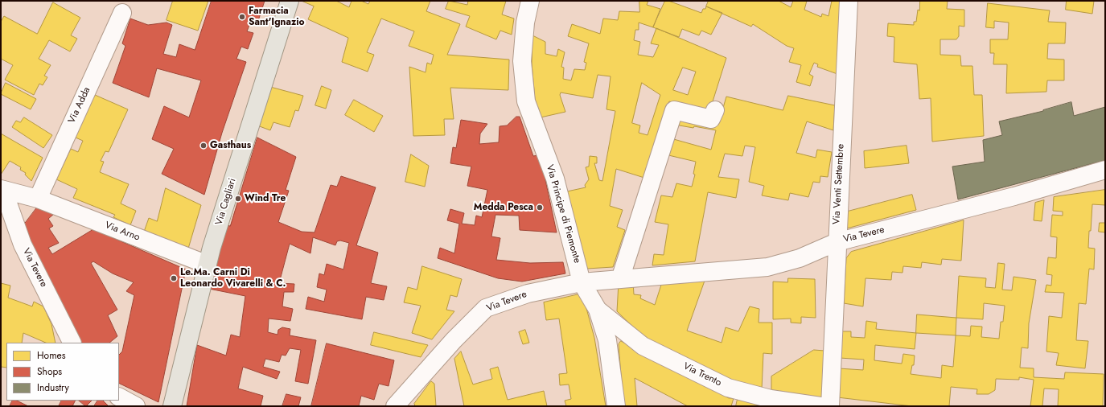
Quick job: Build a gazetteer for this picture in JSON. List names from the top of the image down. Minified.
{"streets":{"main road":["Via Cagliari"],"street":["Via Adda","Via Venti Settembre","Via Principe di Piemonte","Via Arno","Via Tevere","Via Trento"]},"crossings":[["Via Adda","Via Arno"],["Via Adda","Via Tevere"],["Via Venti Settembre","Via Tevere"],["Via Cagliari","Via Arno"],["Via Principe di Piemonte","Via Tevere"],["Via Principe di Piemonte","Via Trento"],["Via Arno","Via Tevere"]],"places":["Farmacia Sant'Ignazio","Gasthaus","Wind Tre","Medda Pesca","Le.Ma. Carni Di Leonardo Vivarelli & C."],"legend":["Homes","Shops","Industry"]}
